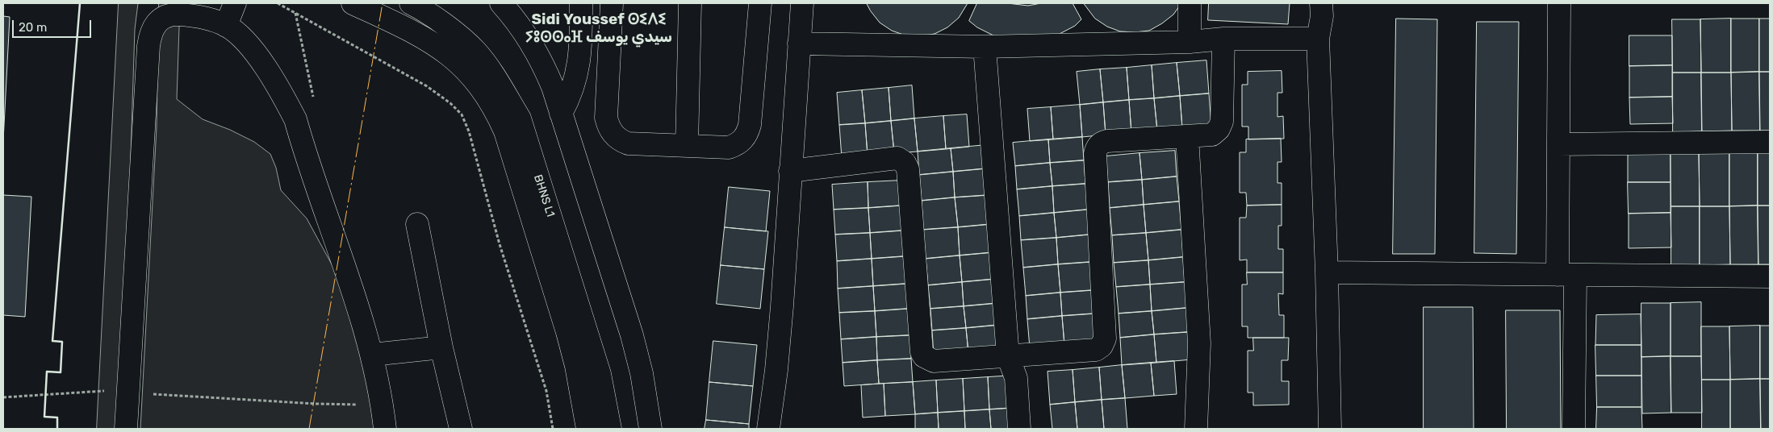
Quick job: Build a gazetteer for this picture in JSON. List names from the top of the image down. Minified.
{"streets":{"street":["BHNS L1"]},"districts":["Sidi Youssef ⵙⵉⴷⵉ ⵢⵓⵙⵙⴰⴼ سيدي يوسف"],"scale_bar":"20 m"}
